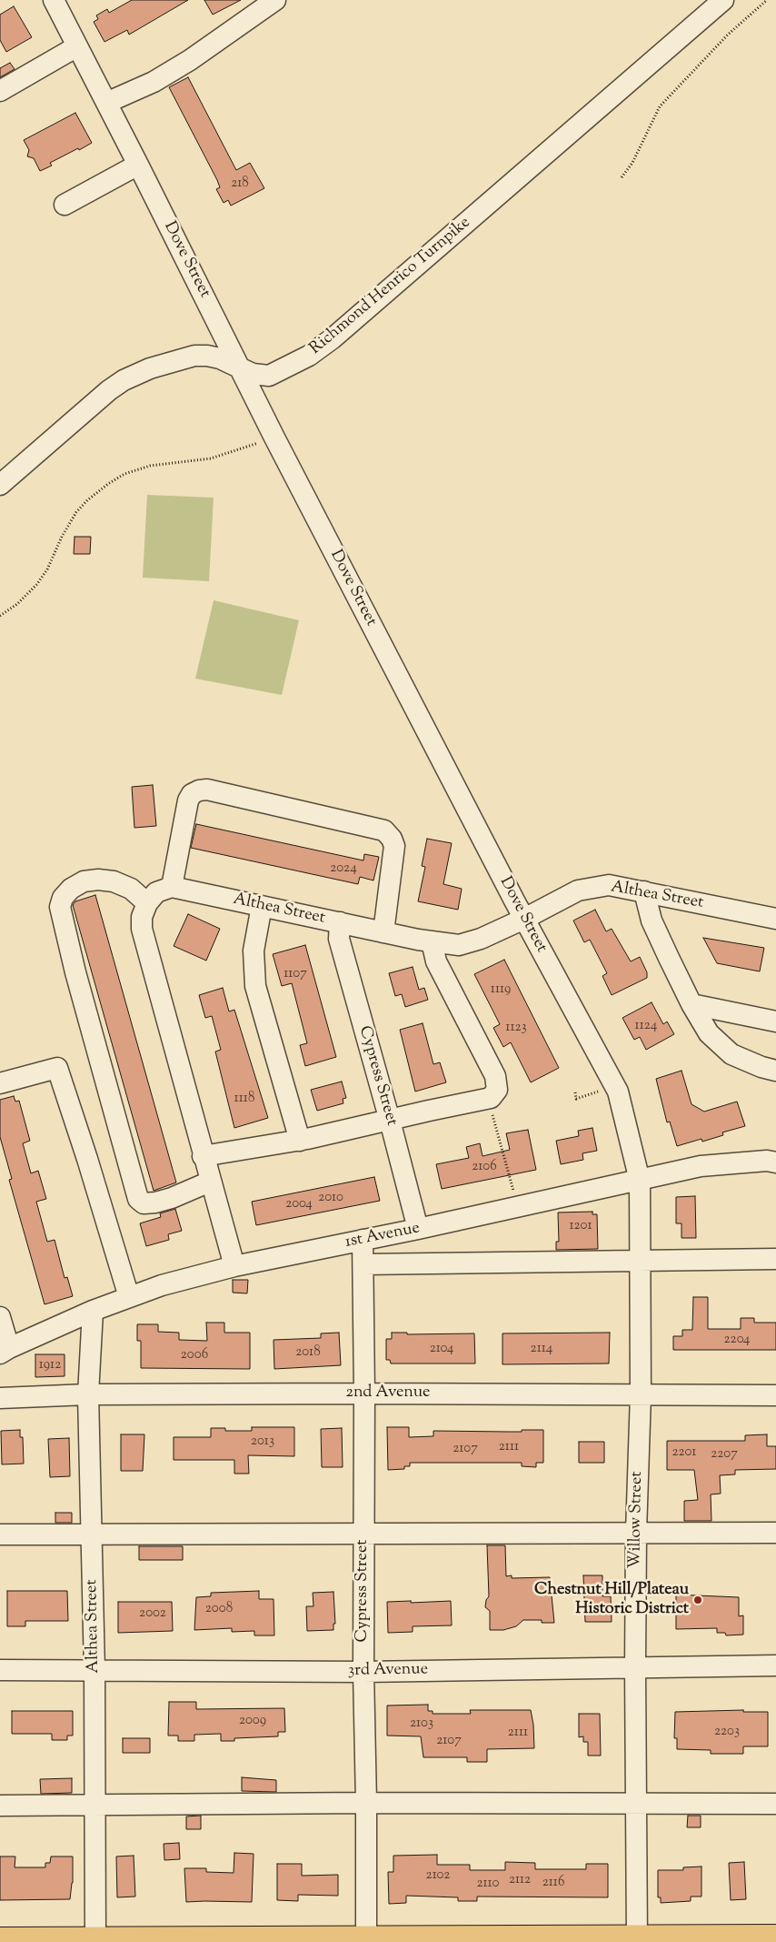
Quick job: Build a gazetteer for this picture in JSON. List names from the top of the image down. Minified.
{"streets":{"street":["Dove Street","Richmond Henrico Turnpike","Althea Street","Cypress Street","1st Avenue","2nd Avenue","Willow Street","3rd Avenue"]},"crossings":[["Dove Street","Richmond Henrico Turnpike"],["Dove Street","Althea Street"],["Dove Street","1st Avenue"],["Dove Street","Willow Street"],["Althea Street","Cypress Street"],["Althea Street","1st Avenue"],["Althea Street","2nd Avenue"],["Althea Street","3rd Avenue"],["Cypress Street","1st Avenue"],["Cypress Street","2nd Avenue"],["Cypress Street","3rd Avenue"],["1st Avenue","Willow Street"],["2nd Avenue","Willow Street"],["Willow Street","3rd Avenue"]],"places":["Chestnut Hill/Plateau Historic District"],"house_numbers":["218","2024","1107","1119","1124","1123","1118","2106","2010","2004","1201","2204","2104","2114","2018","2006","1912","2013","2111","2107","2201","2207","2008","2002","2009","2103","2203","2111","2107","2102","2112","2116","2110"]}
